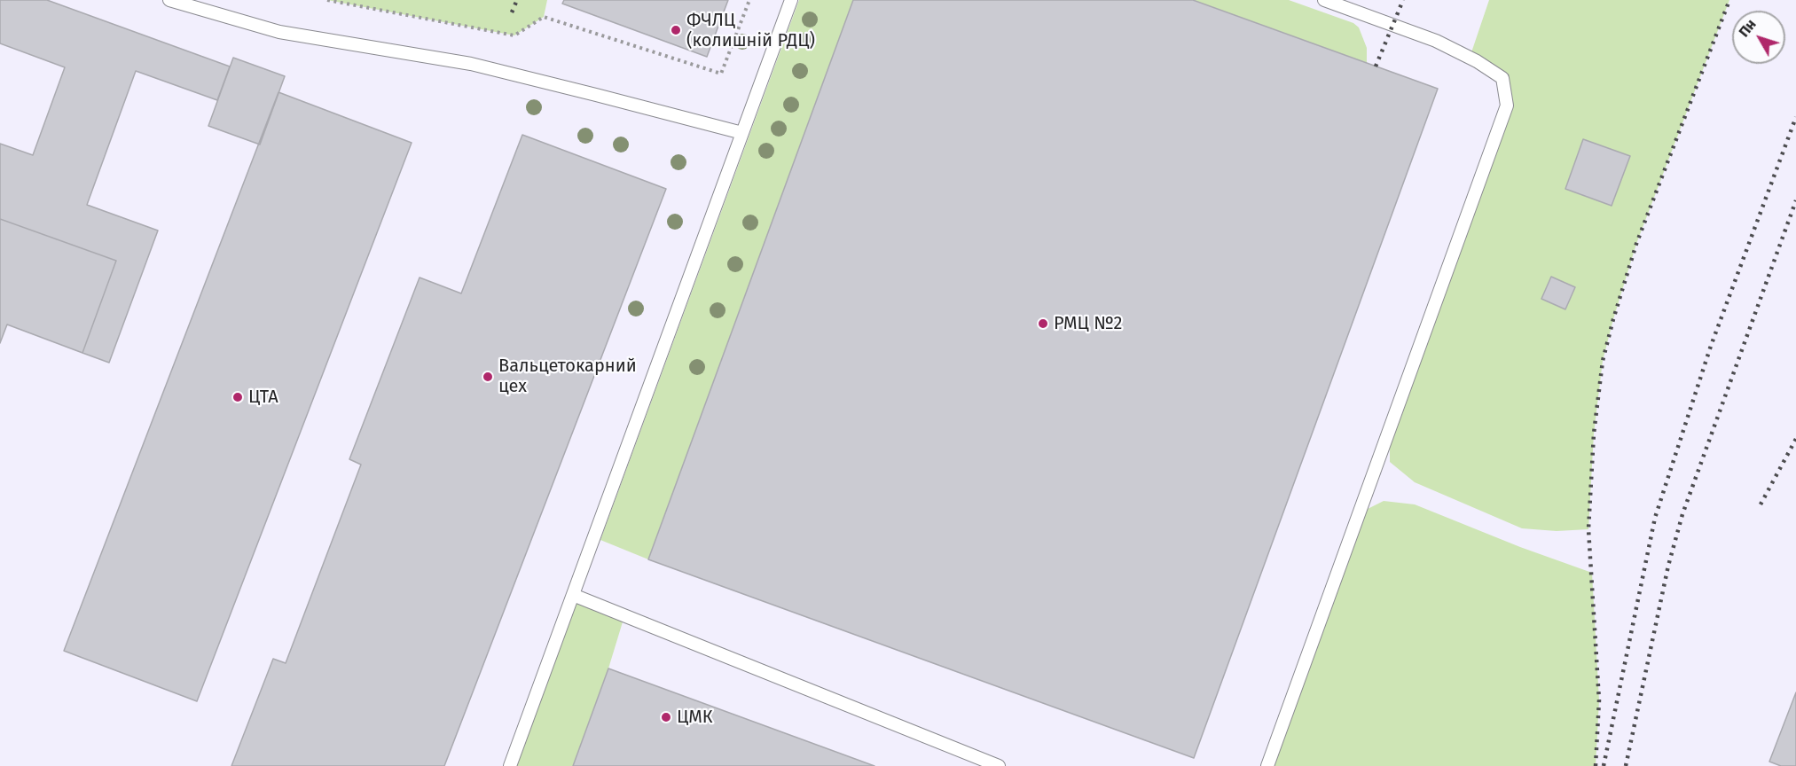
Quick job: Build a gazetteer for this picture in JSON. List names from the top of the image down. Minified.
{"places":["ФЧЛЦ (колишній РДЦ)","РМЦ №2","Вальцетокарний цех","ЦТА","ЦМК"],"north":"top left"}
